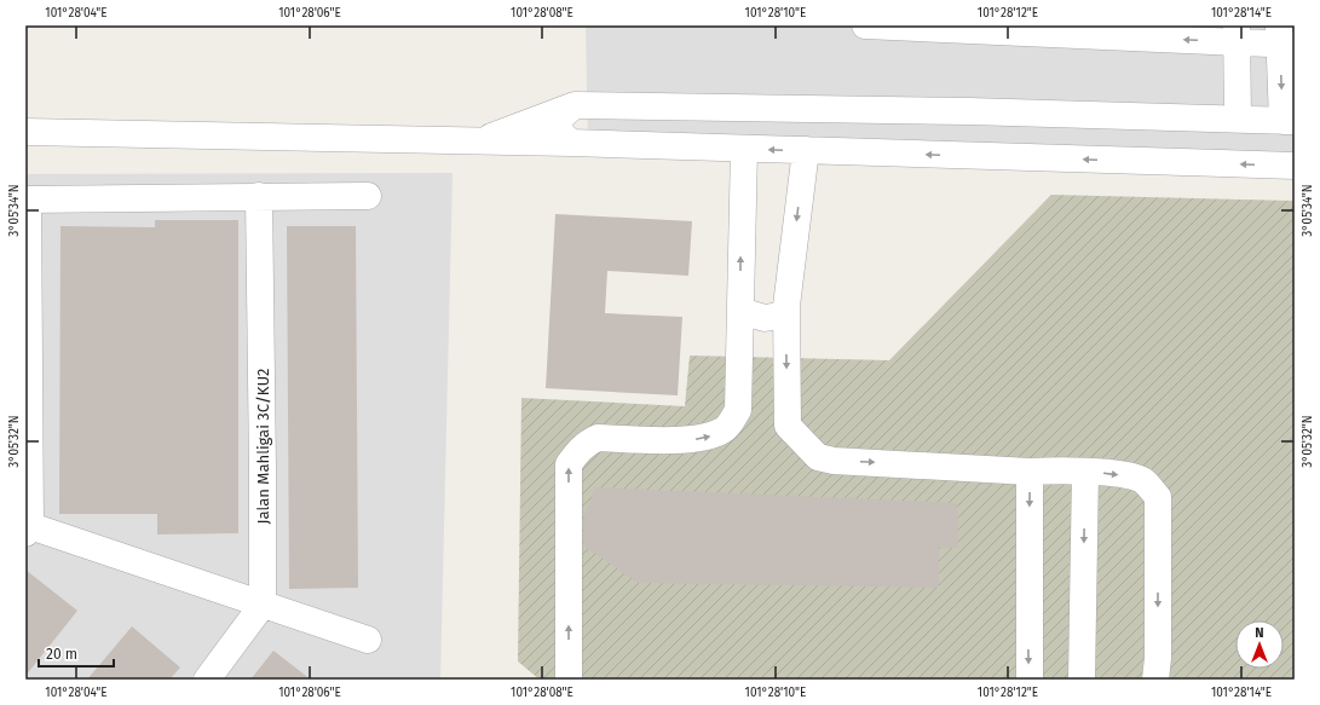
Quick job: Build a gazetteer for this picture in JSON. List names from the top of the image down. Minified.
{"streets":{"street":["Jalan Mahligai 3C/KU2"]},"scale_bar":"20 m","north":"top","coordinates":["101°28'04\"E","101°28'06\"E","101°28'08\"E","101°28'10\"E","101°28'12\"E","101°28'14\"E","3°05'34\"N","3°05'32\"N"]}
